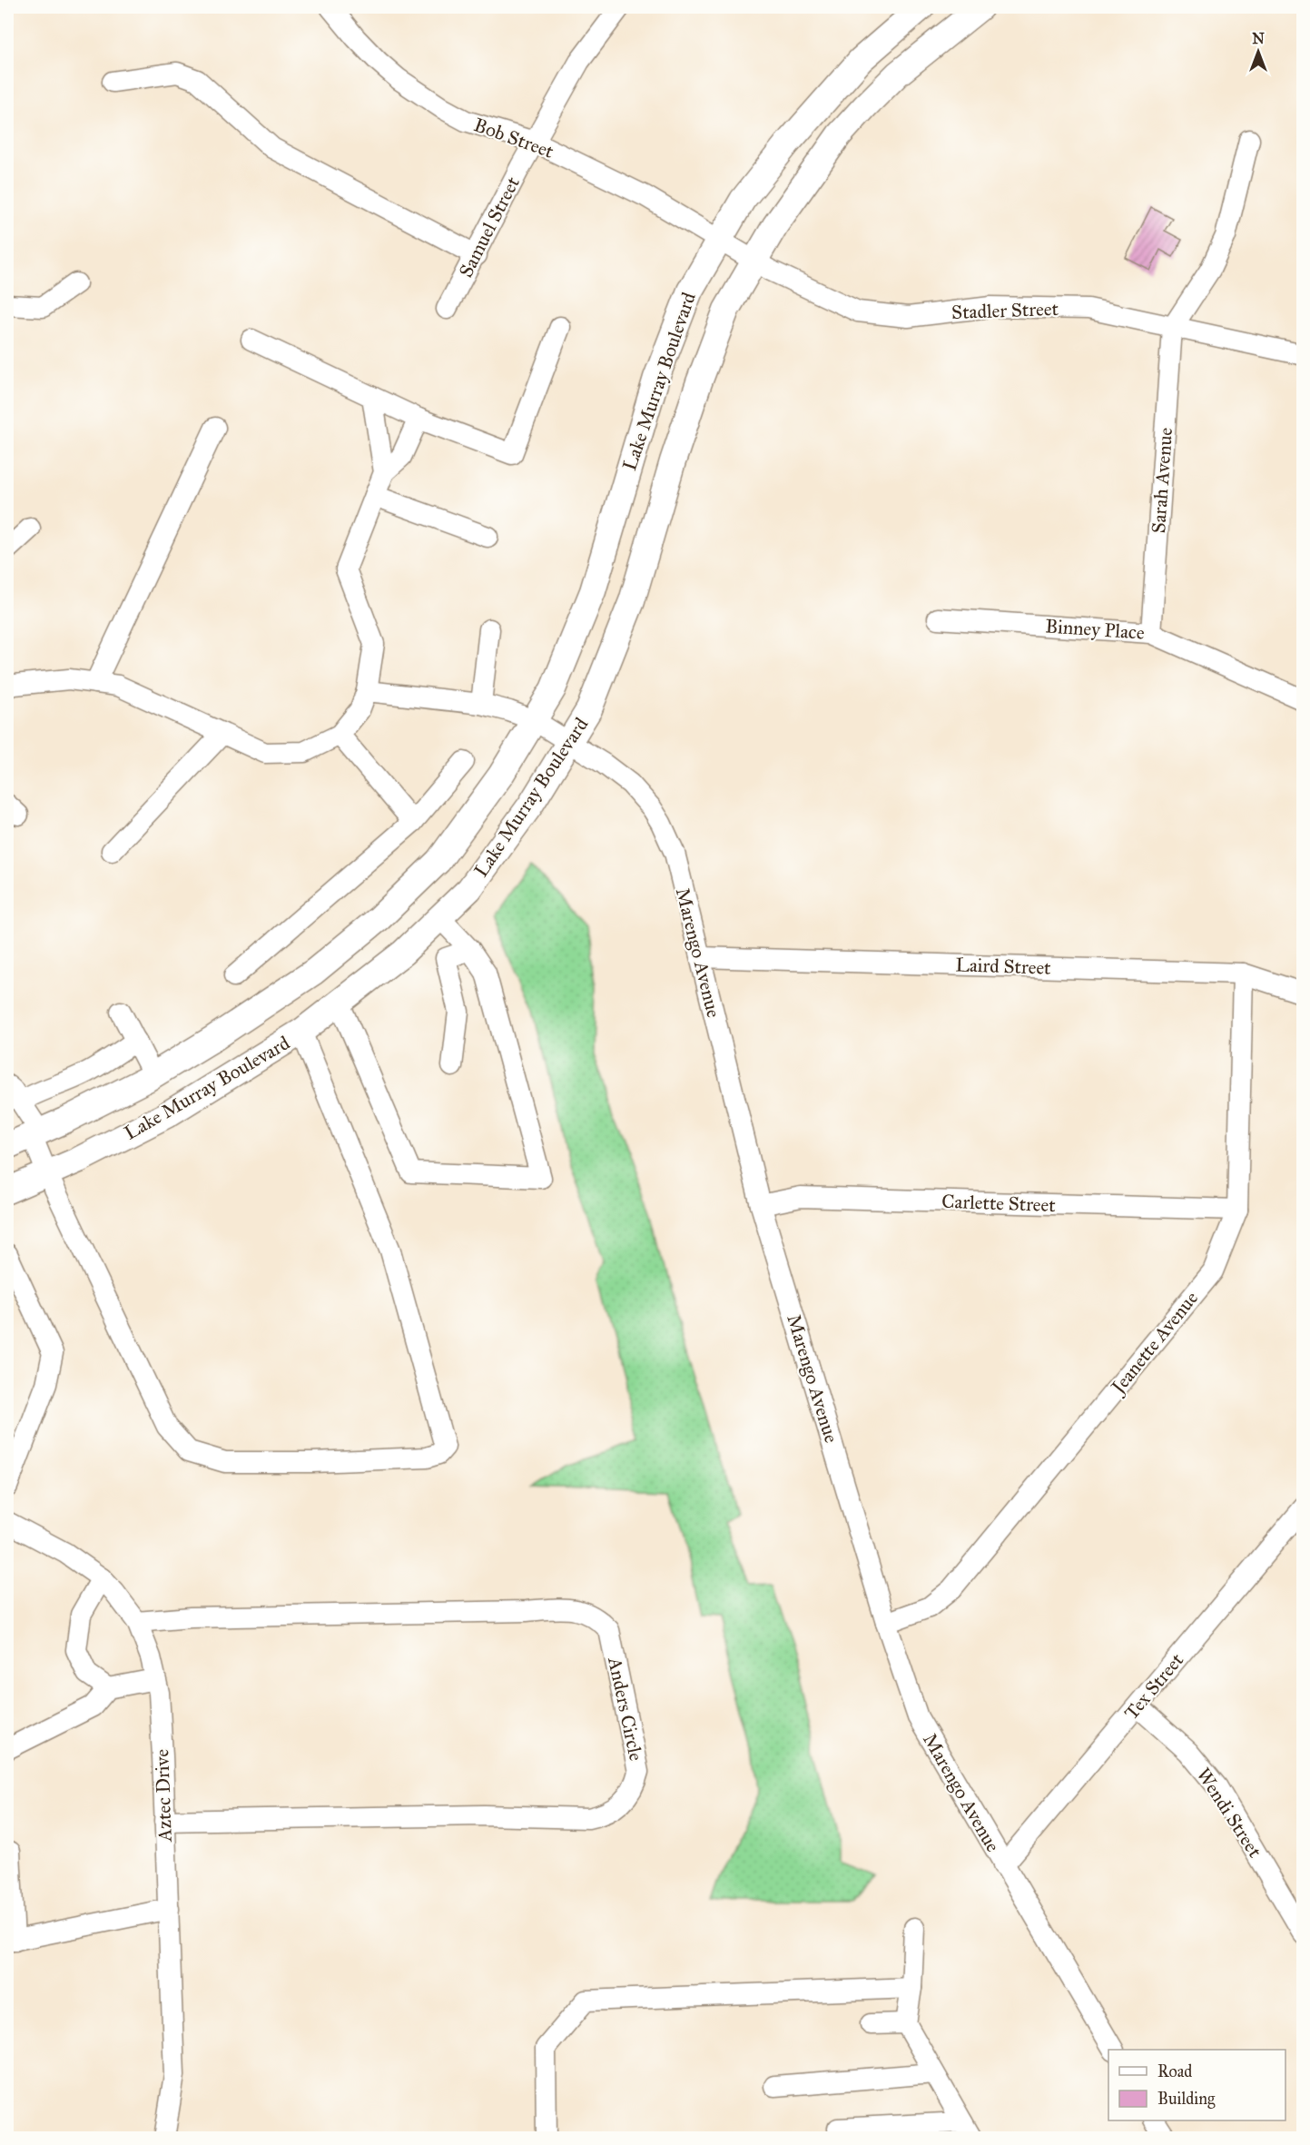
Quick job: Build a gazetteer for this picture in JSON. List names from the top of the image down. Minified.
{"streets":{"main road":["Lake Murray Boulevard"],"street":["Bob Street","Samuel Street","Stadler Street","Sarah Avenue","Binney Place","Marengo Avenue","Laird Street","Carlette Street","Jeanette Avenue","Tex Street","Anders Circle","Aztec Drive","Wendi Street"]},"crossings":[["Bob Street","Samuel Street"],["Bob Street","Stadler Street"],["Bob Street","Lake Murray Boulevard"],["Stadler Street","Lake Murray Boulevard"],["Stadler Street","Sarah Avenue"],["Lake Murray Boulevard","Marengo Avenue"],["Sarah Avenue","Binney Place"],["Marengo Avenue","Laird Street"],["Marengo Avenue","Carlette Street"],["Marengo Avenue","Jeanette Avenue"],["Marengo Avenue","Tex Street"],["Laird Street","Jeanette Avenue"],["Carlette Street","Jeanette Avenue"],["Tex Street","Wendi Street"],["Anders Circle","Aztec Drive"]],"legend":["Road","Building"],"north":"top"}
